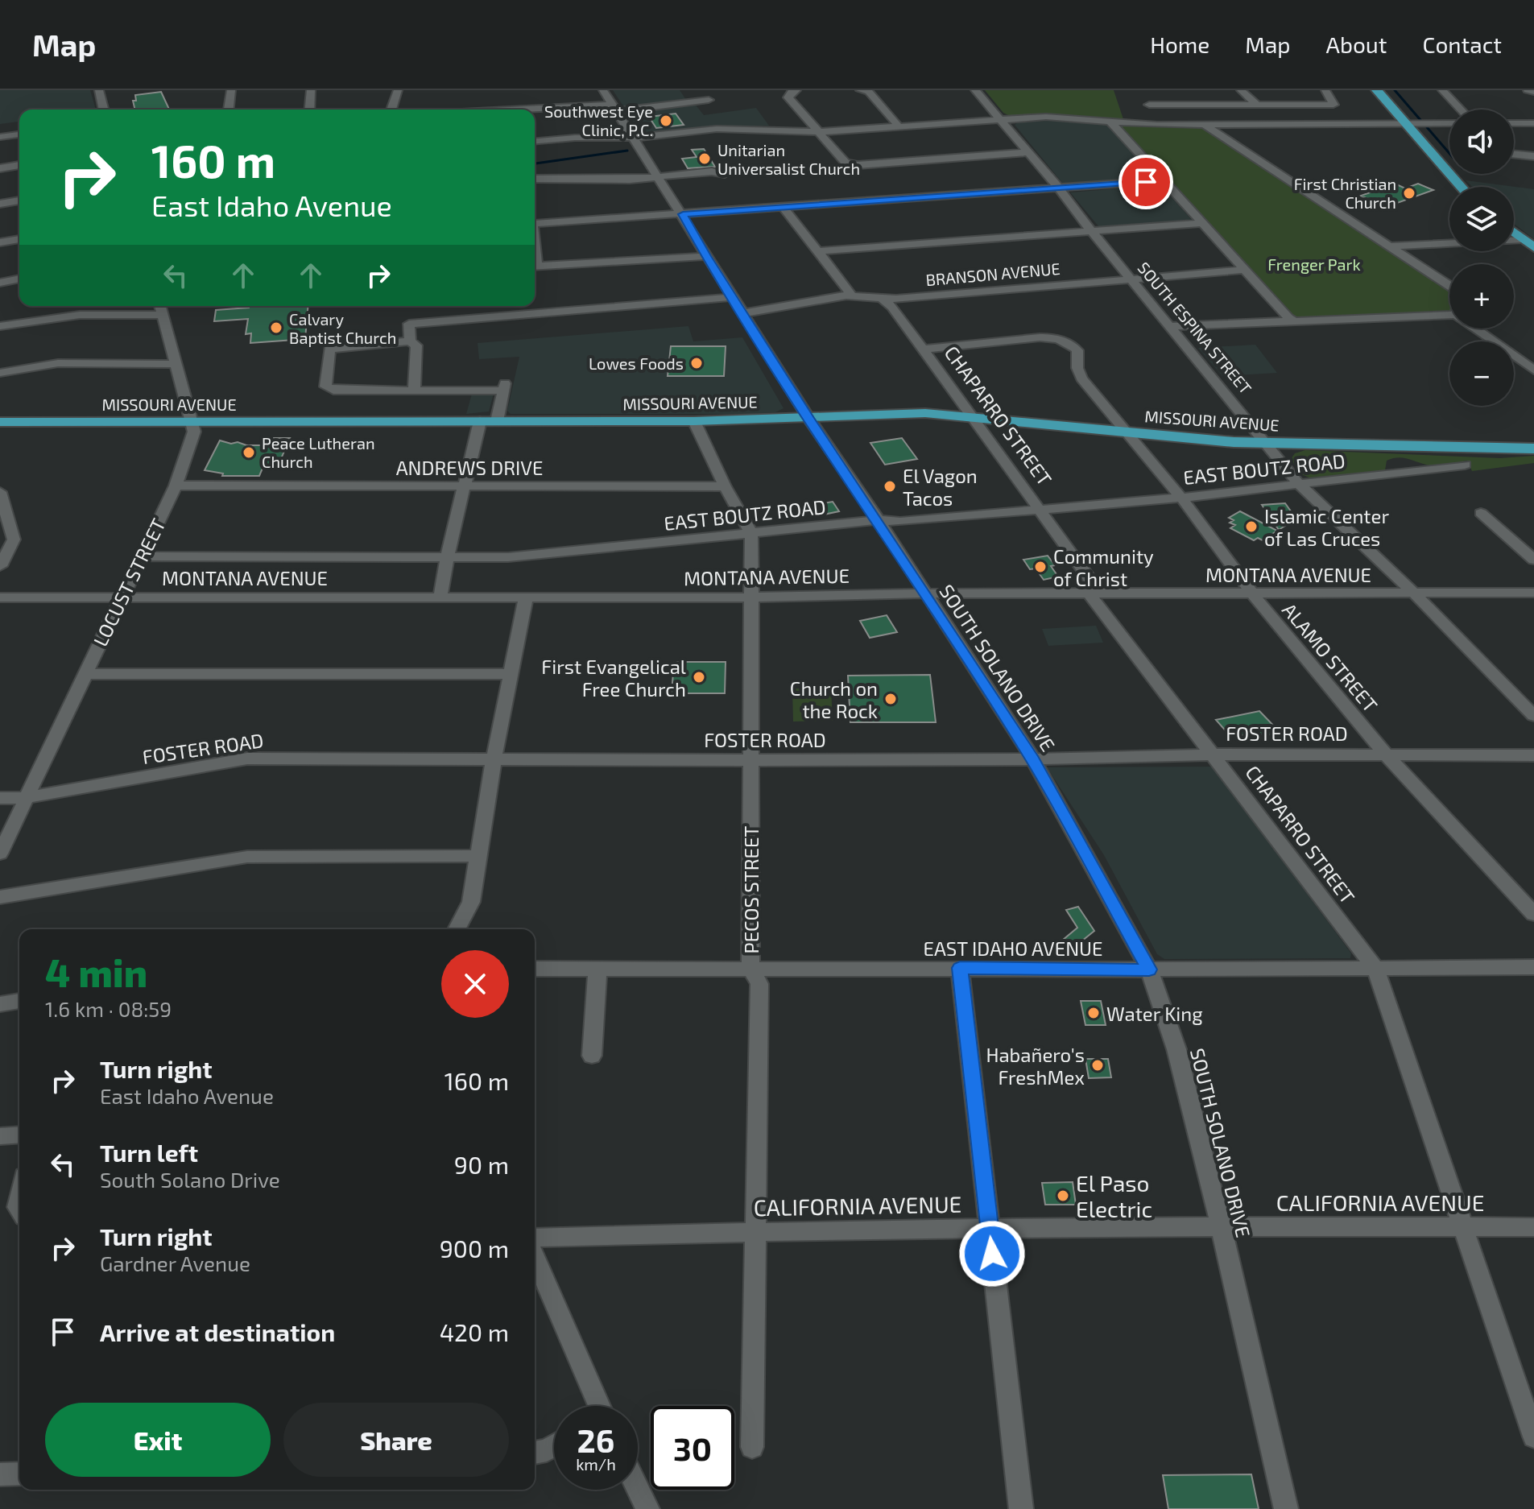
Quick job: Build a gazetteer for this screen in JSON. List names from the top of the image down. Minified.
{"streets":{"main road":["MISSOURI AVENUE"],"street":["BRANSON AVENUE","SOUTH ESPINA STREET","CHAPARRO STREET","ANDREWS DRIVE","EAST BOUTZ ROAD","MONTANA AVENUE","LOCUST STREET","ALAMO STREET","SOUTH SOLANO DRIVE","FOSTER ROAD","PECOS STREET","EAST IDAHO AVENUE","CALIFORNIA AVENUE"]},"crossings":[["BRANSON AVENUE","SOUTH ESPINA STREET"],["BRANSON AVENUE","CHAPARRO STREET"],["BRANSON AVENUE","SOUTH SOLANO DRIVE"],["SOUTH ESPINA STREET","MISSOURI AVENUE"],["SOUTH ESPINA STREET","EAST BOUTZ ROAD"],["SOUTH ESPINA STREET","MONTANA AVENUE"],["MISSOURI AVENUE","CHAPARRO STREET"],["MISSOURI AVENUE","LOCUST STREET"],["MISSOURI AVENUE","ALAMO STREET"],["MISSOURI AVENUE","SOUTH SOLANO DRIVE"],["CHAPARRO STREET","EAST BOUTZ ROAD"],["CHAPARRO STREET","MONTANA AVENUE"],["CHAPARRO STREET","ALAMO STREET"],["CHAPARRO STREET","FOSTER ROAD"],["CHAPARRO STREET","EAST IDAHO AVENUE"],["CHAPARRO STREET","CALIFORNIA AVENUE"],["ANDREWS DRIVE","LOCUST STREET"],["EAST BOUTZ ROAD","LOCUST STREET"],["EAST BOUTZ ROAD","ALAMO STREET"],["EAST BOUTZ ROAD","SOUTH SOLANO DRIVE"],["EAST BOUTZ ROAD","PECOS STREET"],["MONTANA AVENUE","LOCUST STREET"],["MONTANA AVENUE","ALAMO STREET"],["MONTANA AVENUE","SOUTH SOLANO DRIVE"],["MONTANA AVENUE","PECOS STREET"],["LOCUST STREET","FOSTER ROAD"],["ALAMO STREET","FOSTER ROAD"],["SOUTH SOLANO DRIVE","FOSTER ROAD"],["SOUTH SOLANO DRIVE","EAST IDAHO AVENUE"],["SOUTH SOLANO DRIVE","CALIFORNIA AVENUE"],["FOSTER ROAD","PECOS STREET"],["PECOS STREET","EAST IDAHO AVENUE"],["PECOS STREET","CALIFORNIA AVENUE"]],"parks":["Frenger Park"],"places":["Southwest Eye Clinic, P.C.","Unitarian Universalist Church","First Christian Church","Calvary Baptist Church","Lowes Foods","Peace Lutheran Church","El Vagon Tacos","Islamic Center of Las Cruces","Community of Christ","First Evangelical Free Church","Church on the Rock","Water King","Habañero's FreshMex","El Paso Electric"],"page":{"header":"Map","nav":["Home","Map","About","Contact"],"map_buttons":["+","−"],"turn":["160 m","East Idaho Avenue"],"heading":["4 min","1.6 km · 08:59"],"list":[{"name":"Turn right","note":"East Idaho Avenue","value":"160 m"},{"name":"Turn left","note":"South Solano Drive","value":"90 m"},{"name":"Turn right","note":"Gardner Avenue","value":"900 m"},{"name":"Arrive at destination","value":"420 m"}],"buttons":["Exit","Share"],"speed":"26 km/h","limit":"30"}}
